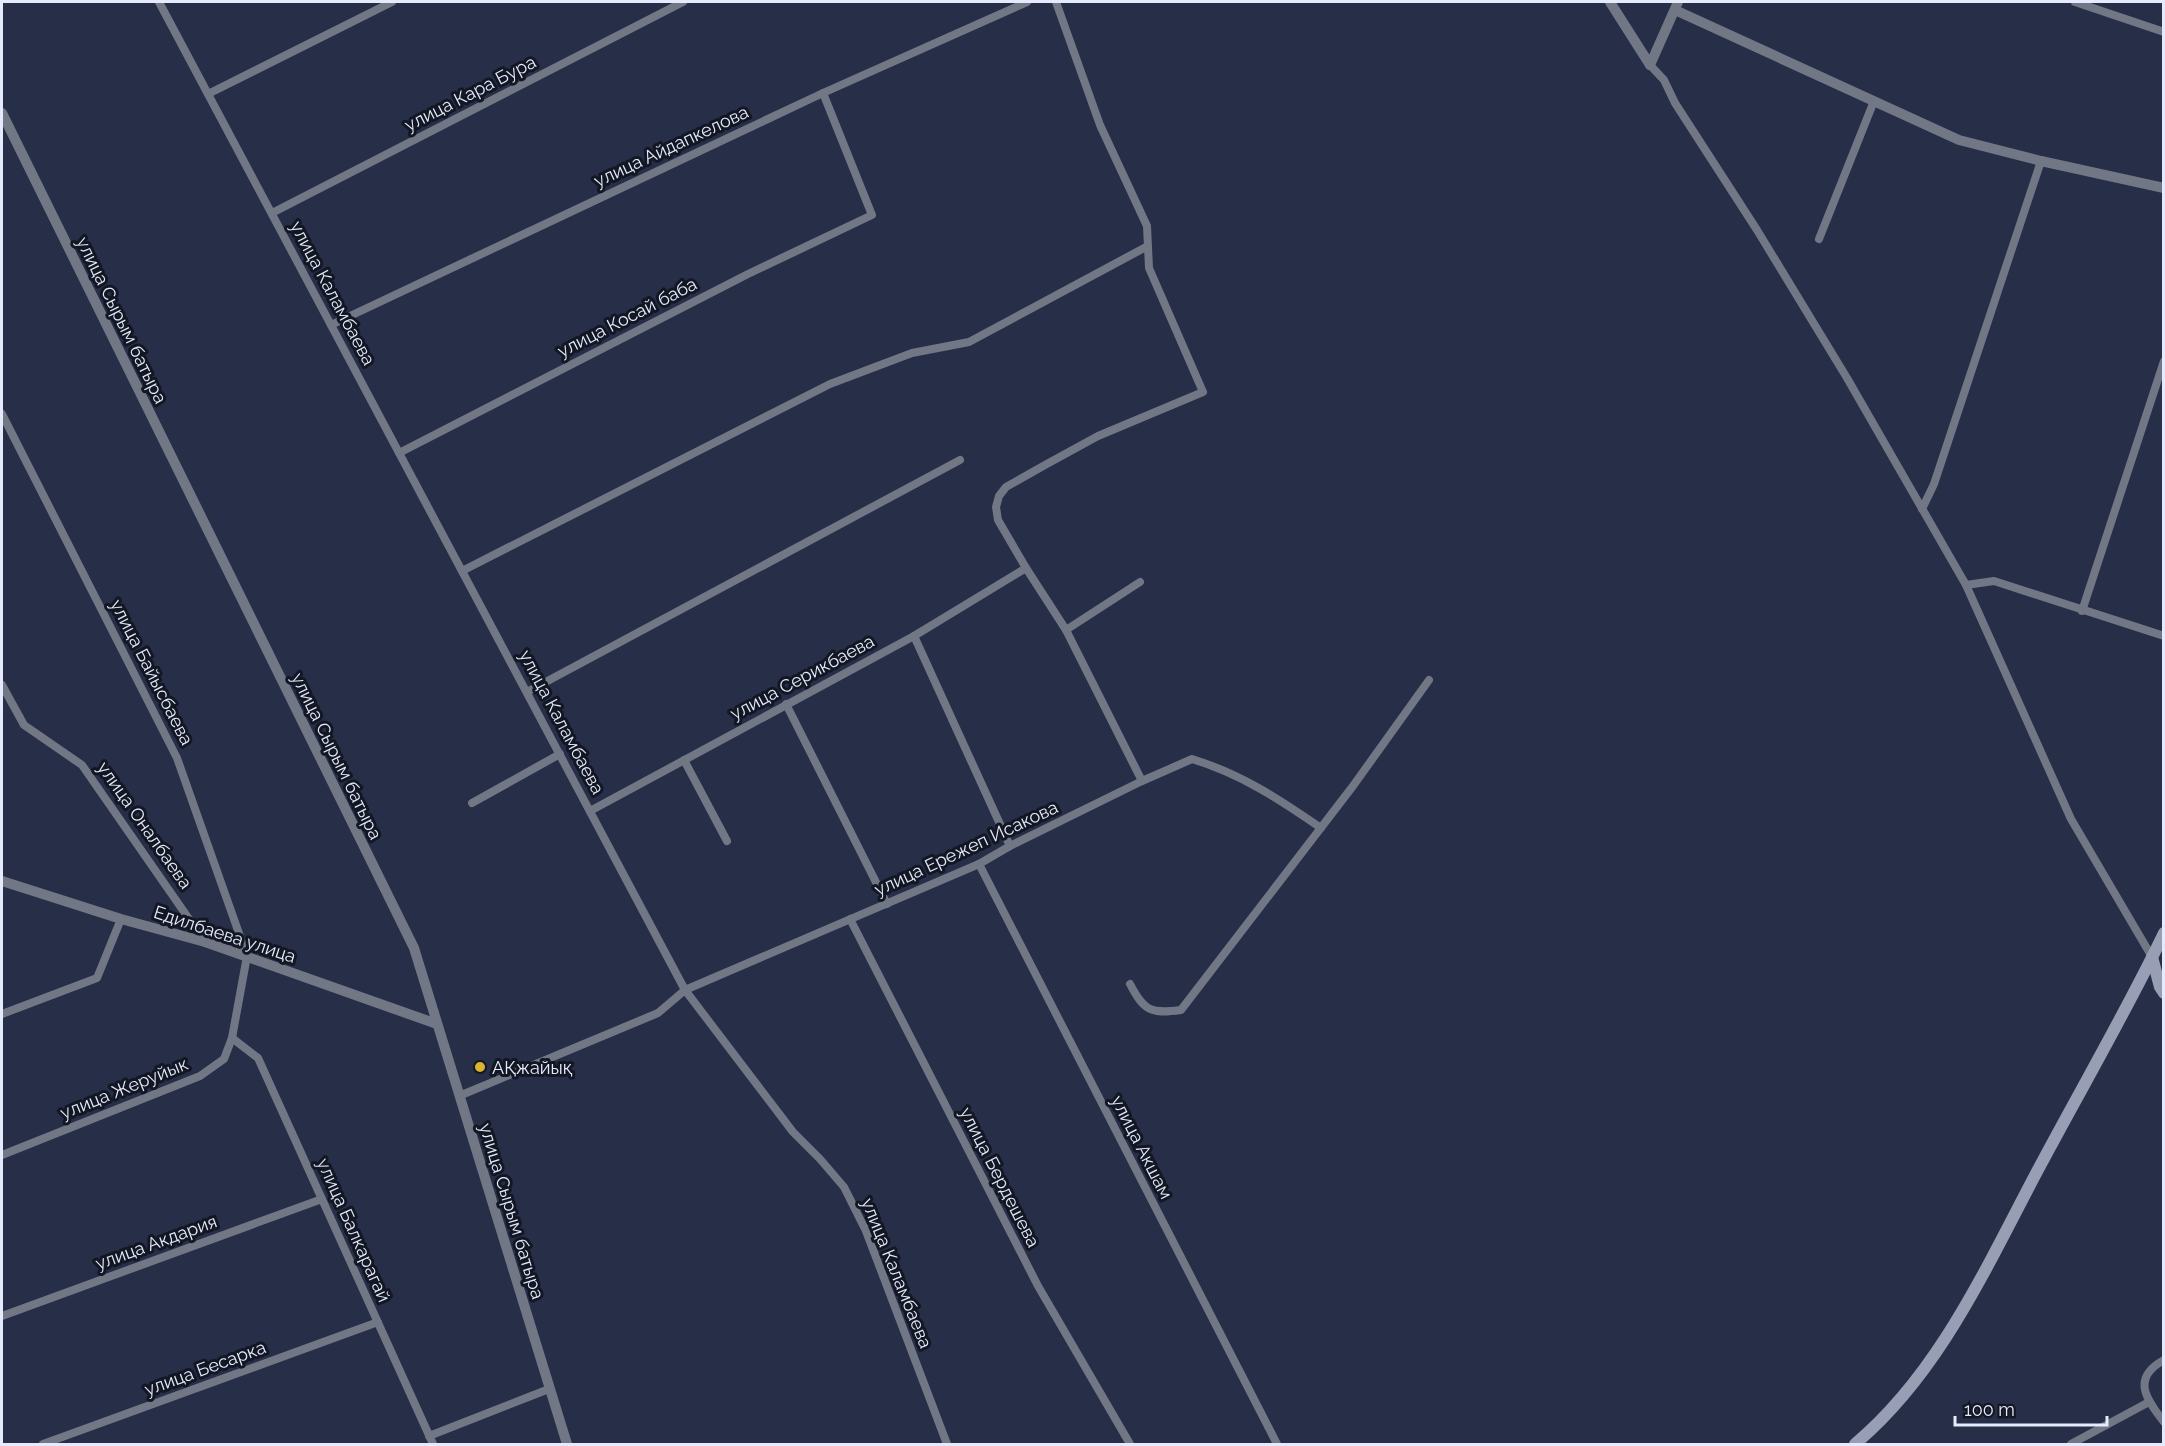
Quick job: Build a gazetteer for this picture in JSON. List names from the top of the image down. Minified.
{"streets":{"street":["улица Кара Бура","улица Айдапкелова","улица Каламбаева","улица Косай баба","улица Сырым батыра","улица Байысбаева","улица Серикбаева","улица Оналбаева","улица Ережеп Исакова","Едилбаева улица","улица Жеруйык","улица Акшам","улица Бердешева","улица Балкарагай","улица Акдария","улица Бесарка"]},"crossings":[["улица Кара Бура","улица Каламбаева"],["улица Айдапкелова","улица Каламбаева"],["улица Айдапкелова","улица Косай баба"],["улица Каламбаева","улица Косай баба"],["улица Каламбаева","улица Серикбаева"],["улица Каламбаева","улица Ережеп Исакова"],["улица Сырым батыра","улица Ережеп Исакова"],["улица Сырым батыра","Едилбаева улица"],["улица Байысбаева","Едилбаева улица"],["улица Байысбаева","улица Жеруйык"],["улица Оналбаева","Едилбаева улица"],["улица Ережеп Исакова","улица Акшам"],["улица Ережеп Исакова","улица Бердешева"],["Едилбаева улица","улица Жеруйык"],["улица Жеруйык","улица Балкарагай"],["улица Балкарагай","улица Акдария"],["улица Балкарагай","улица Бесарка"]],"places":["АҚжайық"],"scale_bar":"100 m"}
